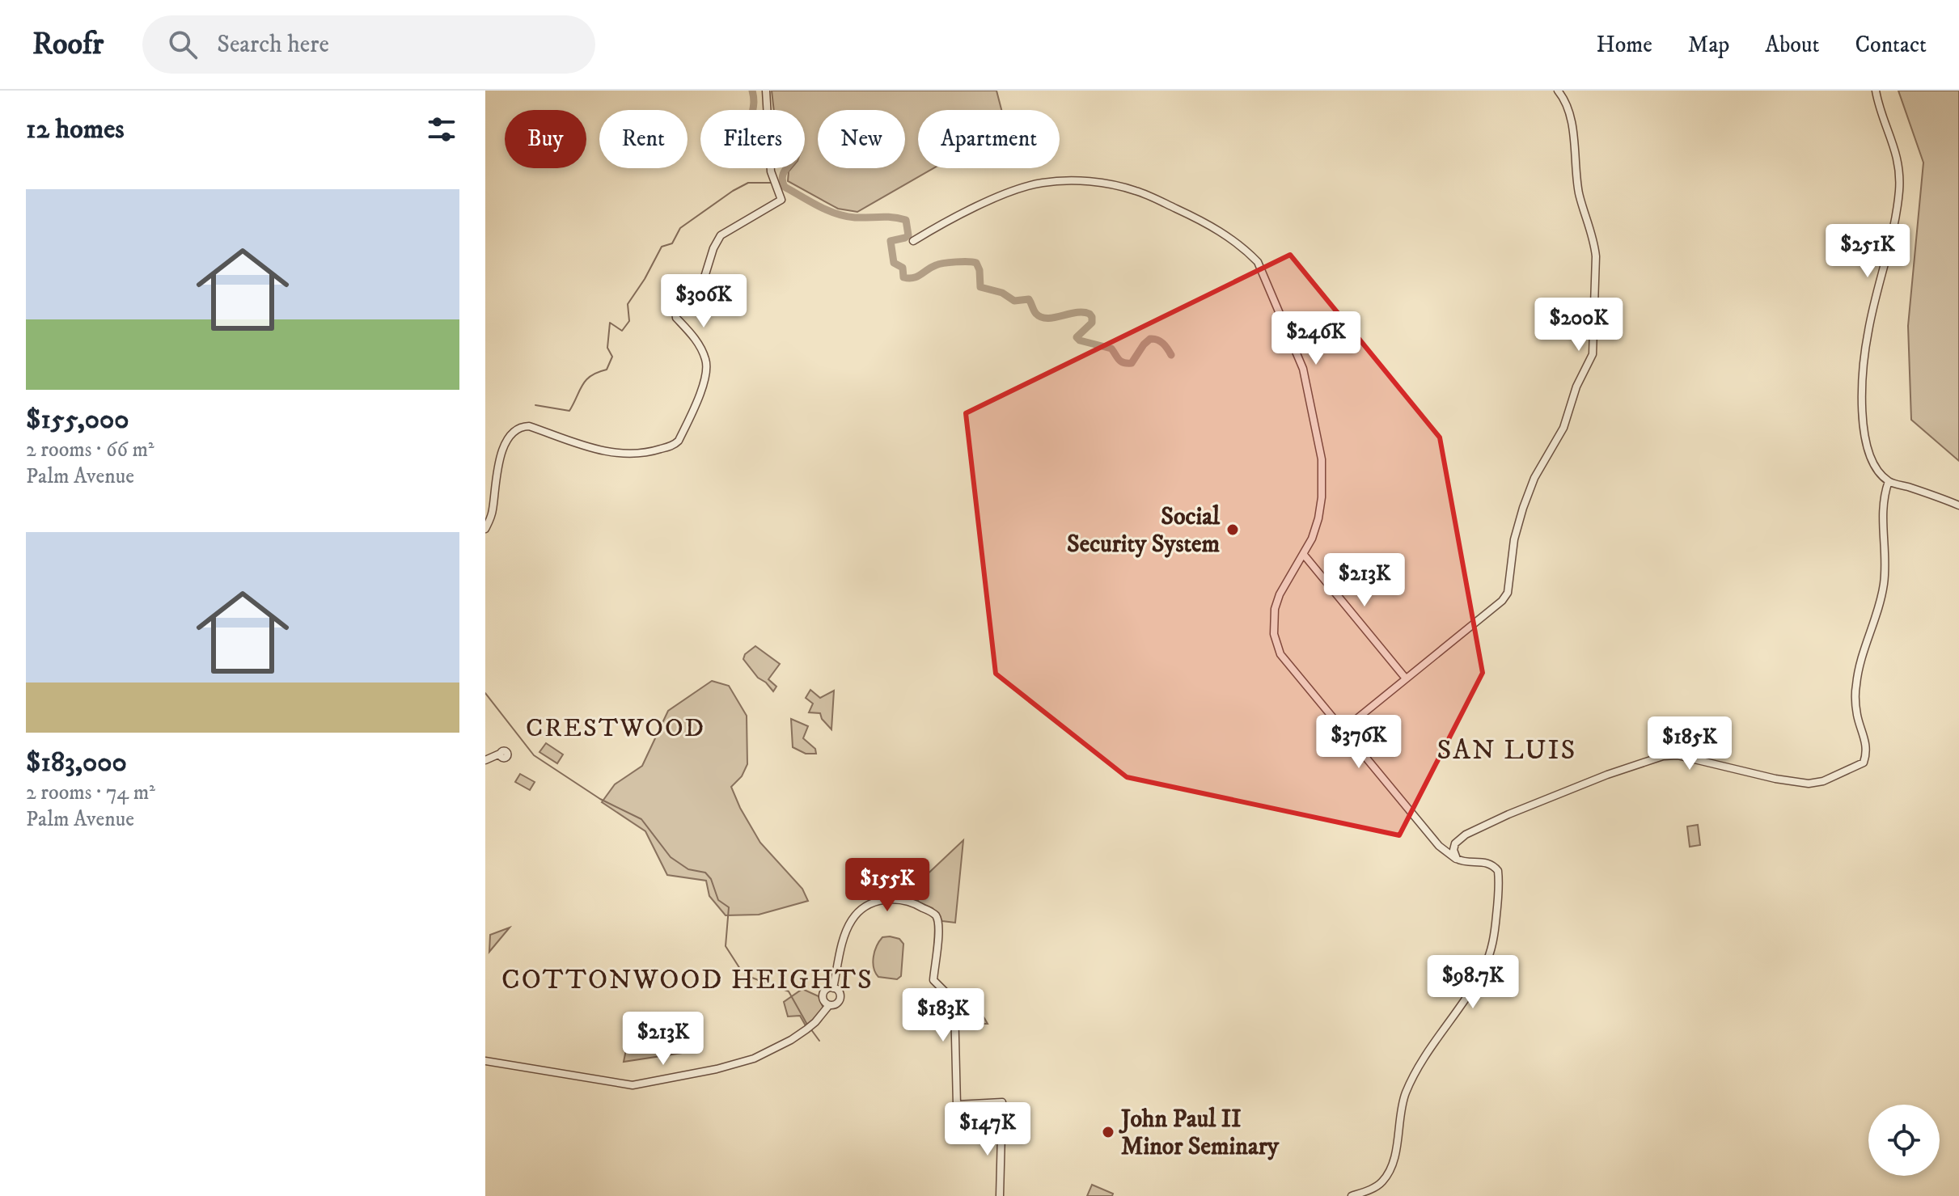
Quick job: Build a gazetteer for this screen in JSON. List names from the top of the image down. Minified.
{"districts":["CRESTWOOD","SAN LUIS","COTTONWOOD HEIGHTS"],"places":["Social Security System","John Paul II Minor Seminary"],"page":{"header":"Roofr","search":"Search here","nav":["Home","Map","About","Contact"],"heading":"12 homes","chip":["Buy","Rent","Filters","New","Apartment"],"list":[{"name":"$155,000","note":"2 rooms · 66 m² · Palm Avenue"},{"name":"$183,000","note":"2 rooms · 74 m² · Palm Avenue"}],"price":["$251K","$306K","$200K","$246K","$213K","$376K","$185K","$155K","$98.7K","$183K","$213K","$147K"]}}
